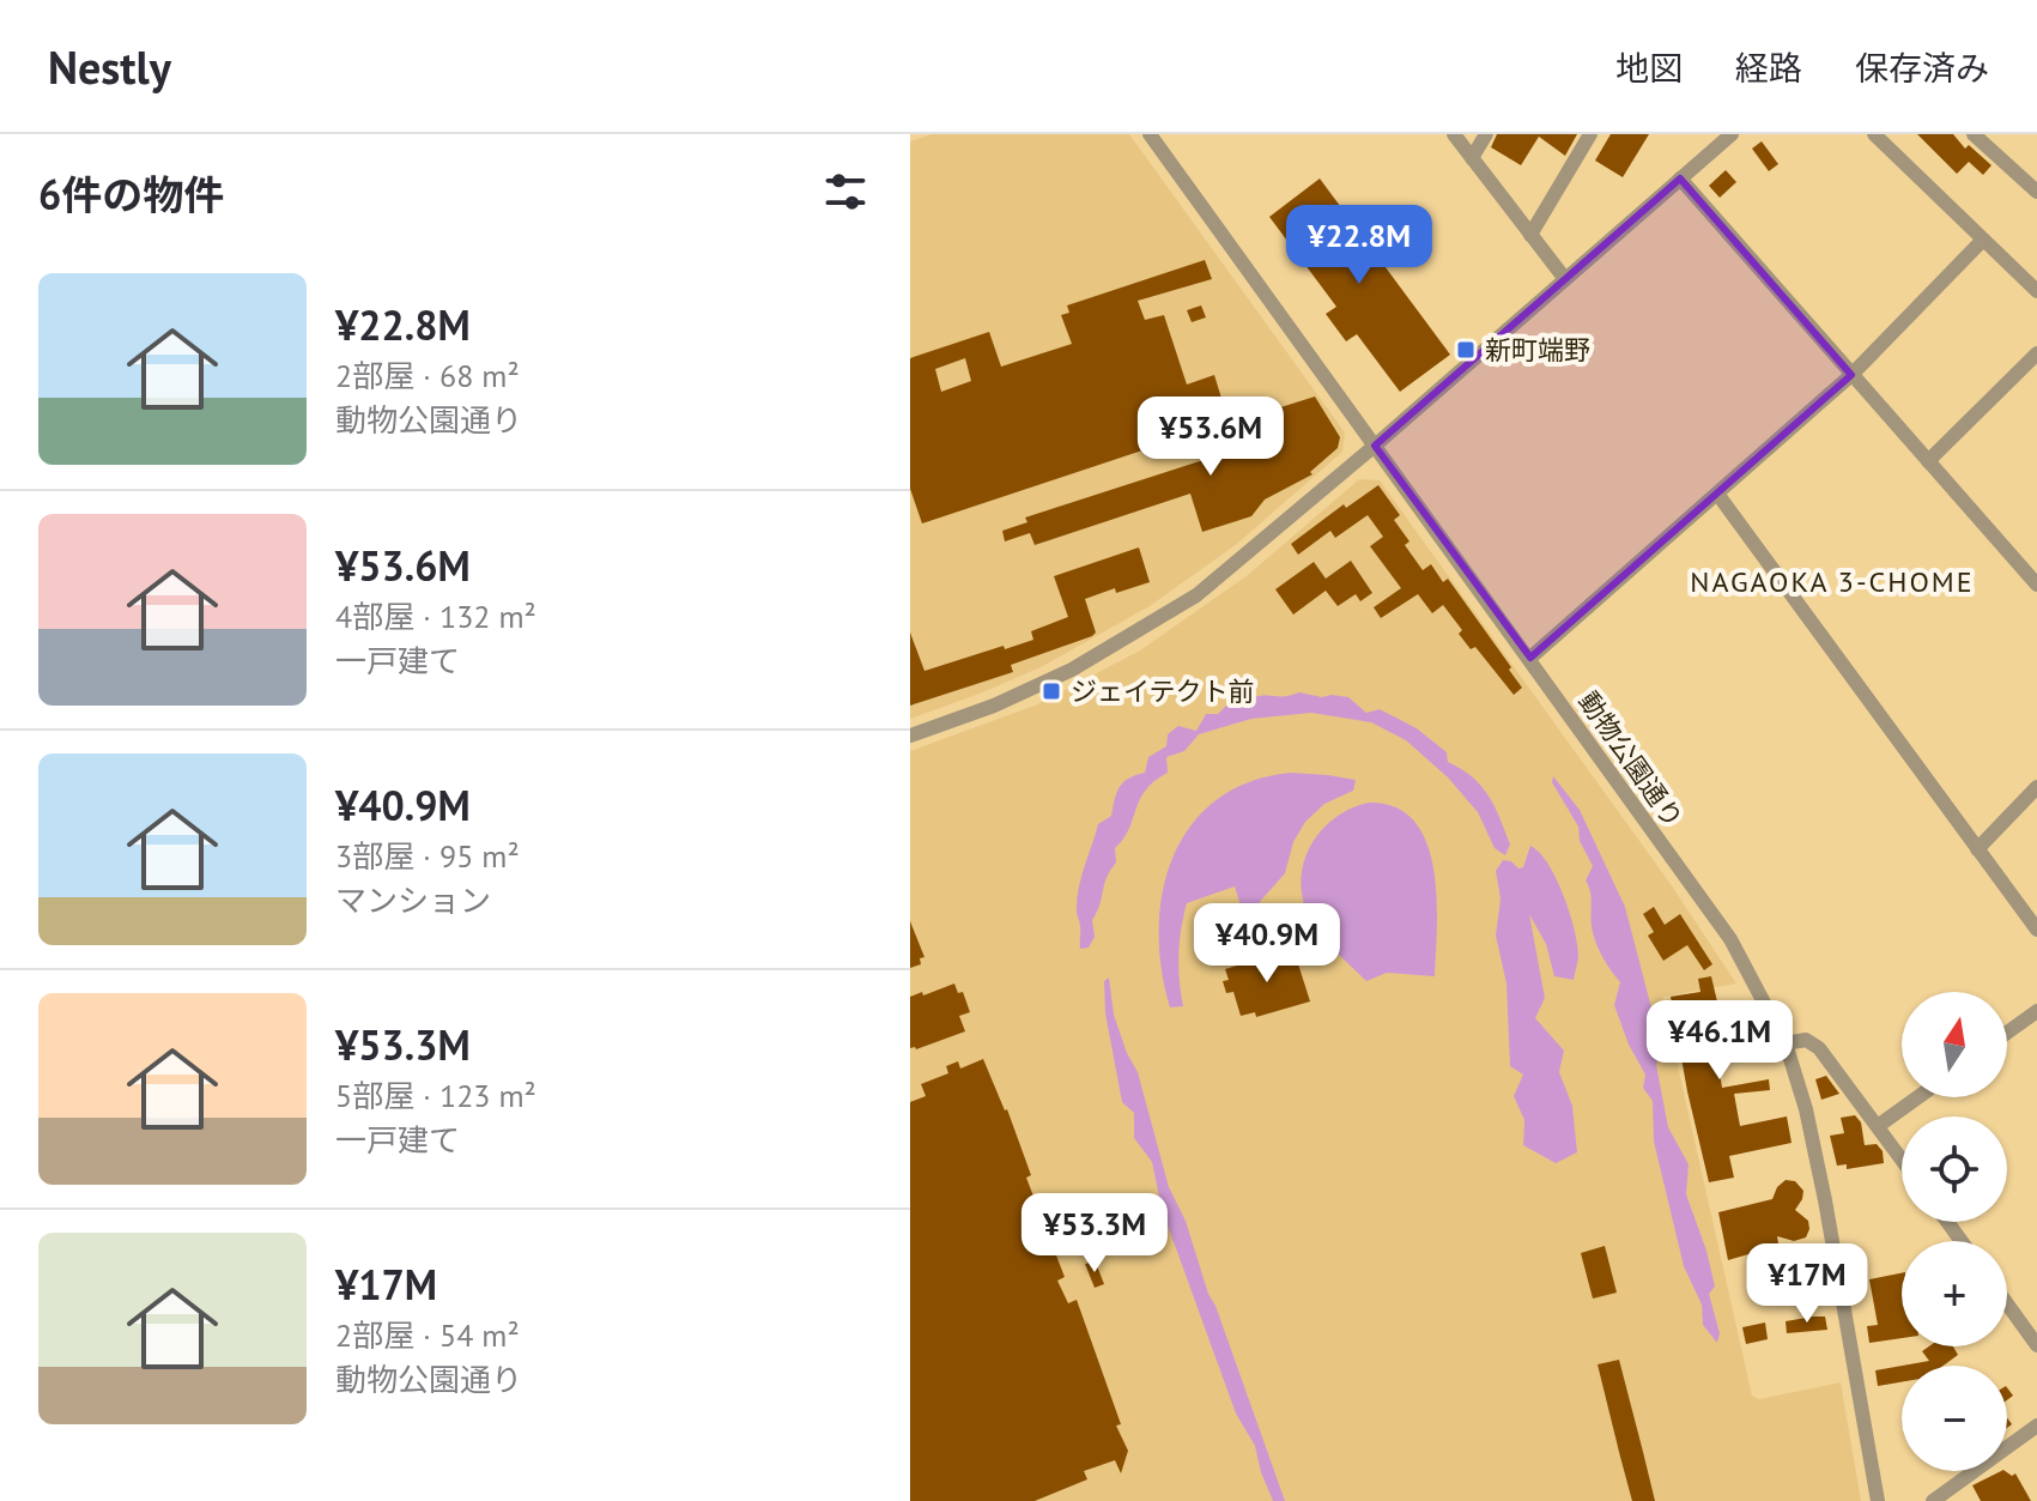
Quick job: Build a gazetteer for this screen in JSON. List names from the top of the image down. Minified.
{"streets":{"street":["動物公園通り"]},"districts":["NAGAOKA 3-CHOME"],"places":{"transit":["新町端野","ジェイテクト前"]},"north":"top","page":{"header":"Nestly","nav":["地図","経路","保存済み"],"heading":"6件の物件","price":["¥22.8M","¥53.6M","¥40.9M","¥46.1M","¥53.3M","¥17M"],"list":[{"name":"¥22.8M","note":"2部屋 · 68 m² · 動物公園通り"},{"name":"¥53.6M","note":"4部屋 · 132 m² · 一戸建て"},{"name":"¥40.9M","note":"3部屋 · 95 m² · マンション"},{"name":"¥53.3M","note":"5部屋 · 123 m² · 一戸建て"},{"name":"¥17M","note":"2部屋 · 54 m² · 動物公園通り"}],"map_buttons":["+","−"]}}
